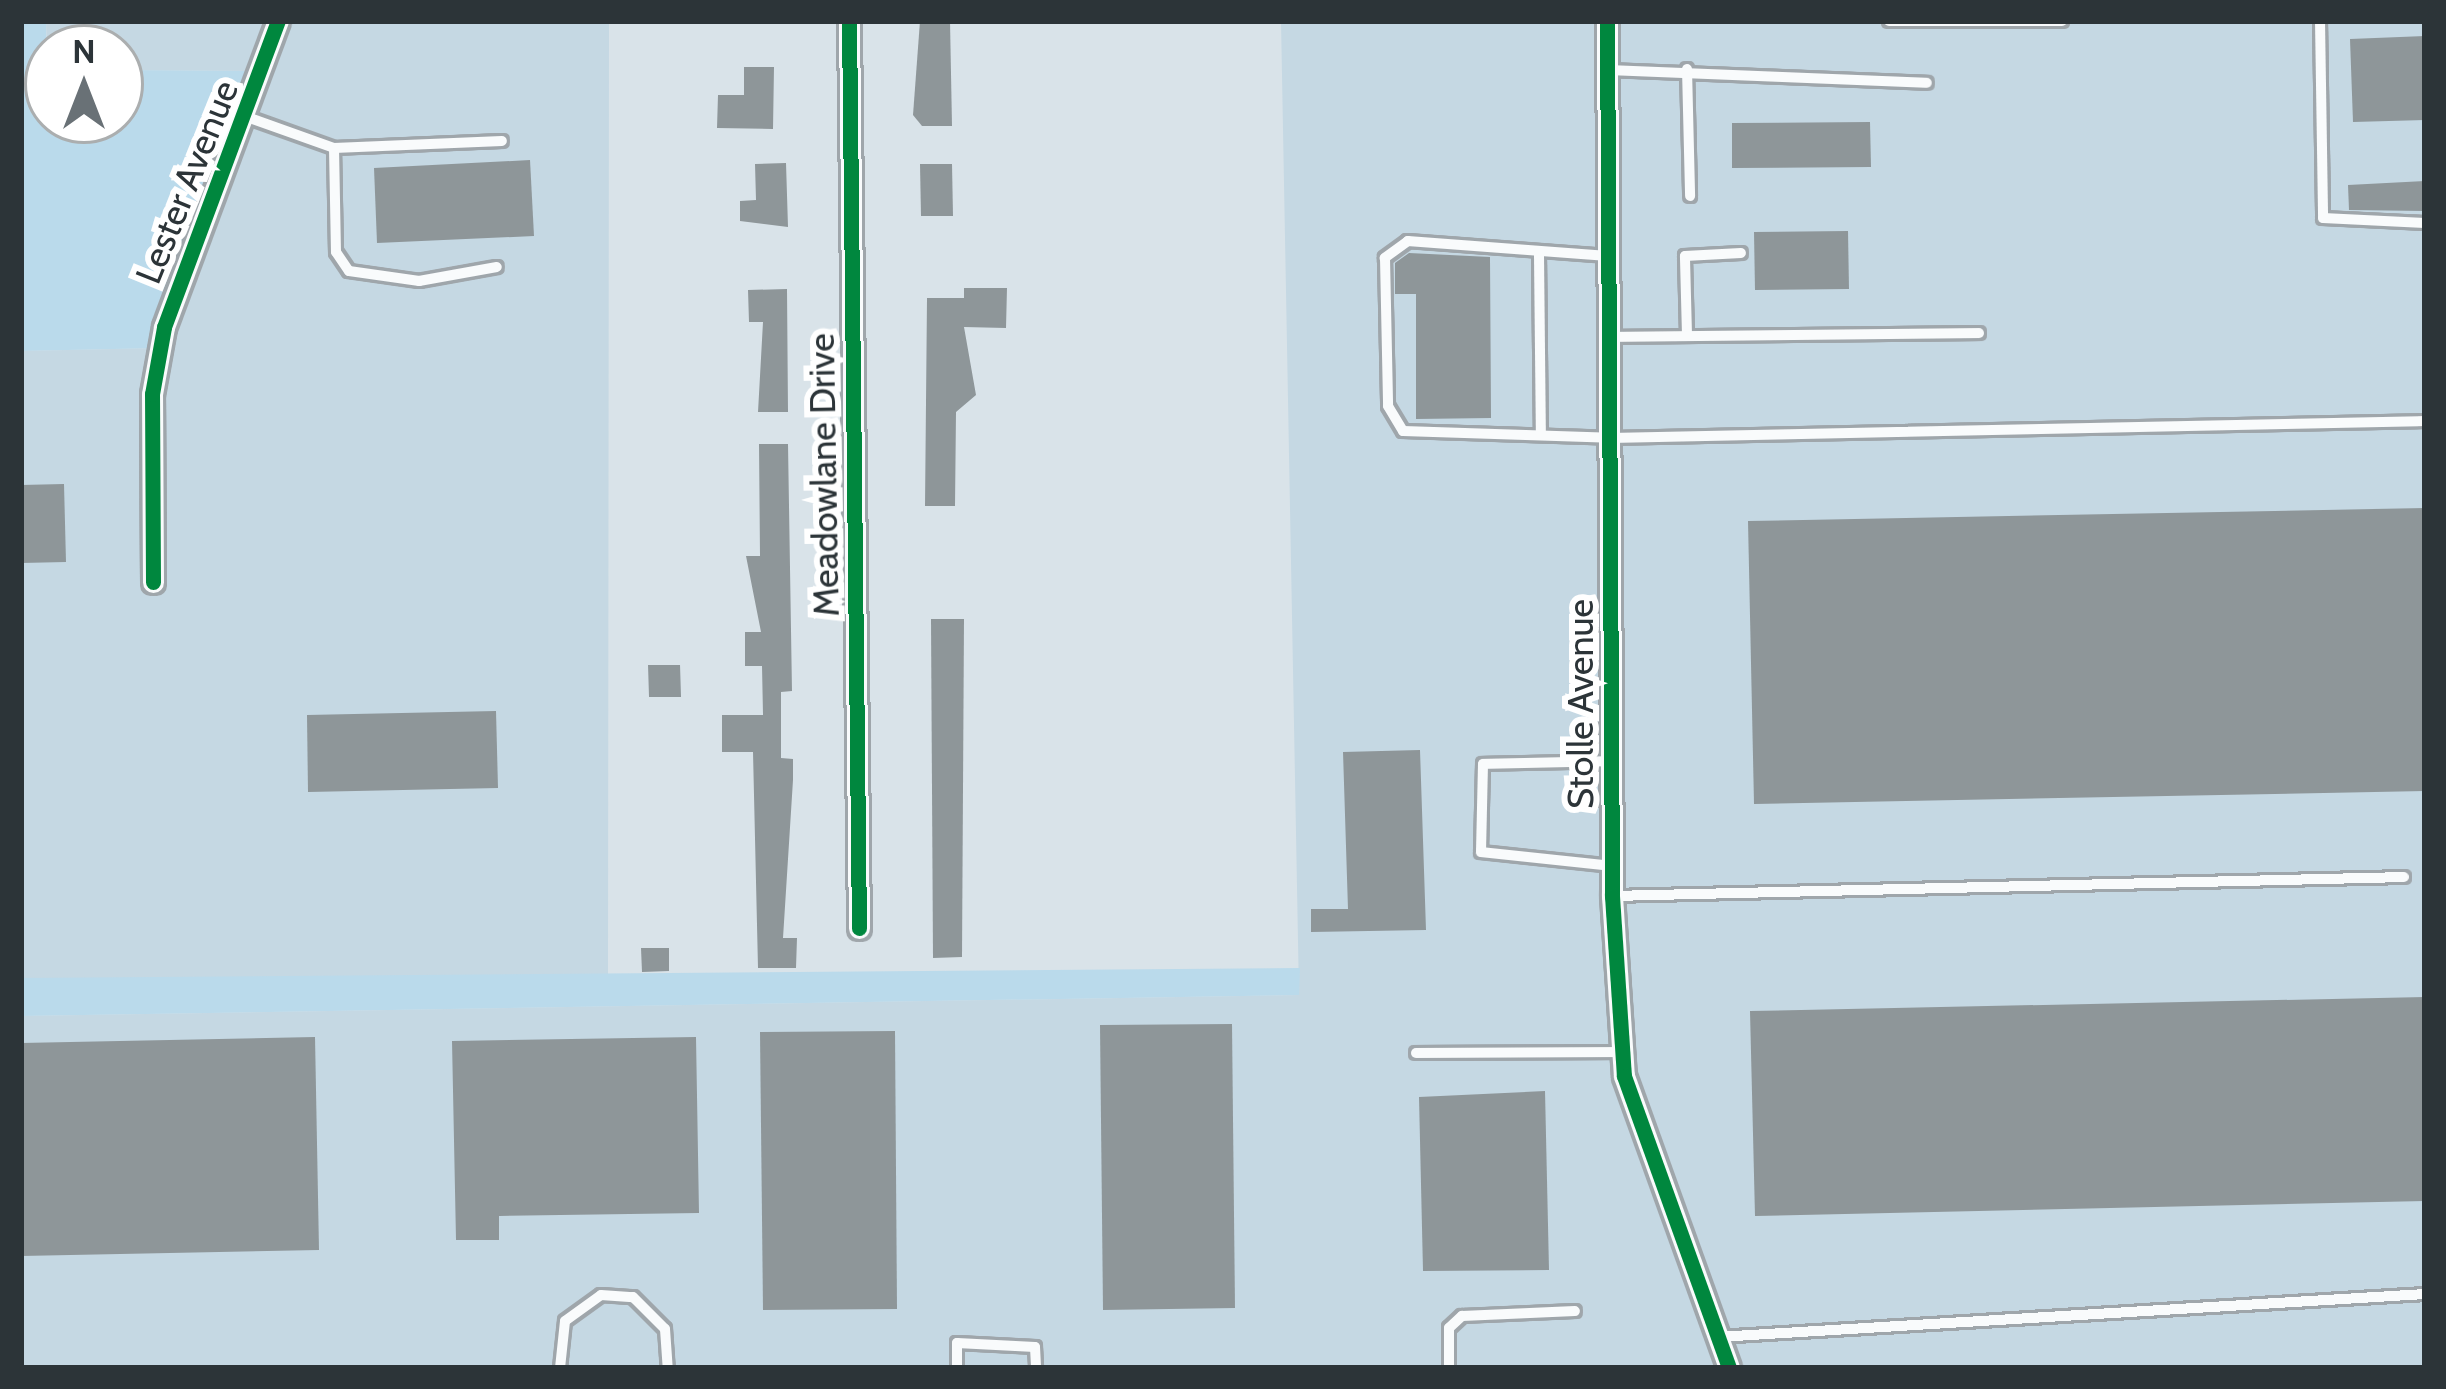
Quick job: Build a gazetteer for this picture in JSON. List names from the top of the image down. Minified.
{"streets":{"street":["Lester Avenue","Meadowlane Drive","Stolle Avenue"]},"north":"top"}
